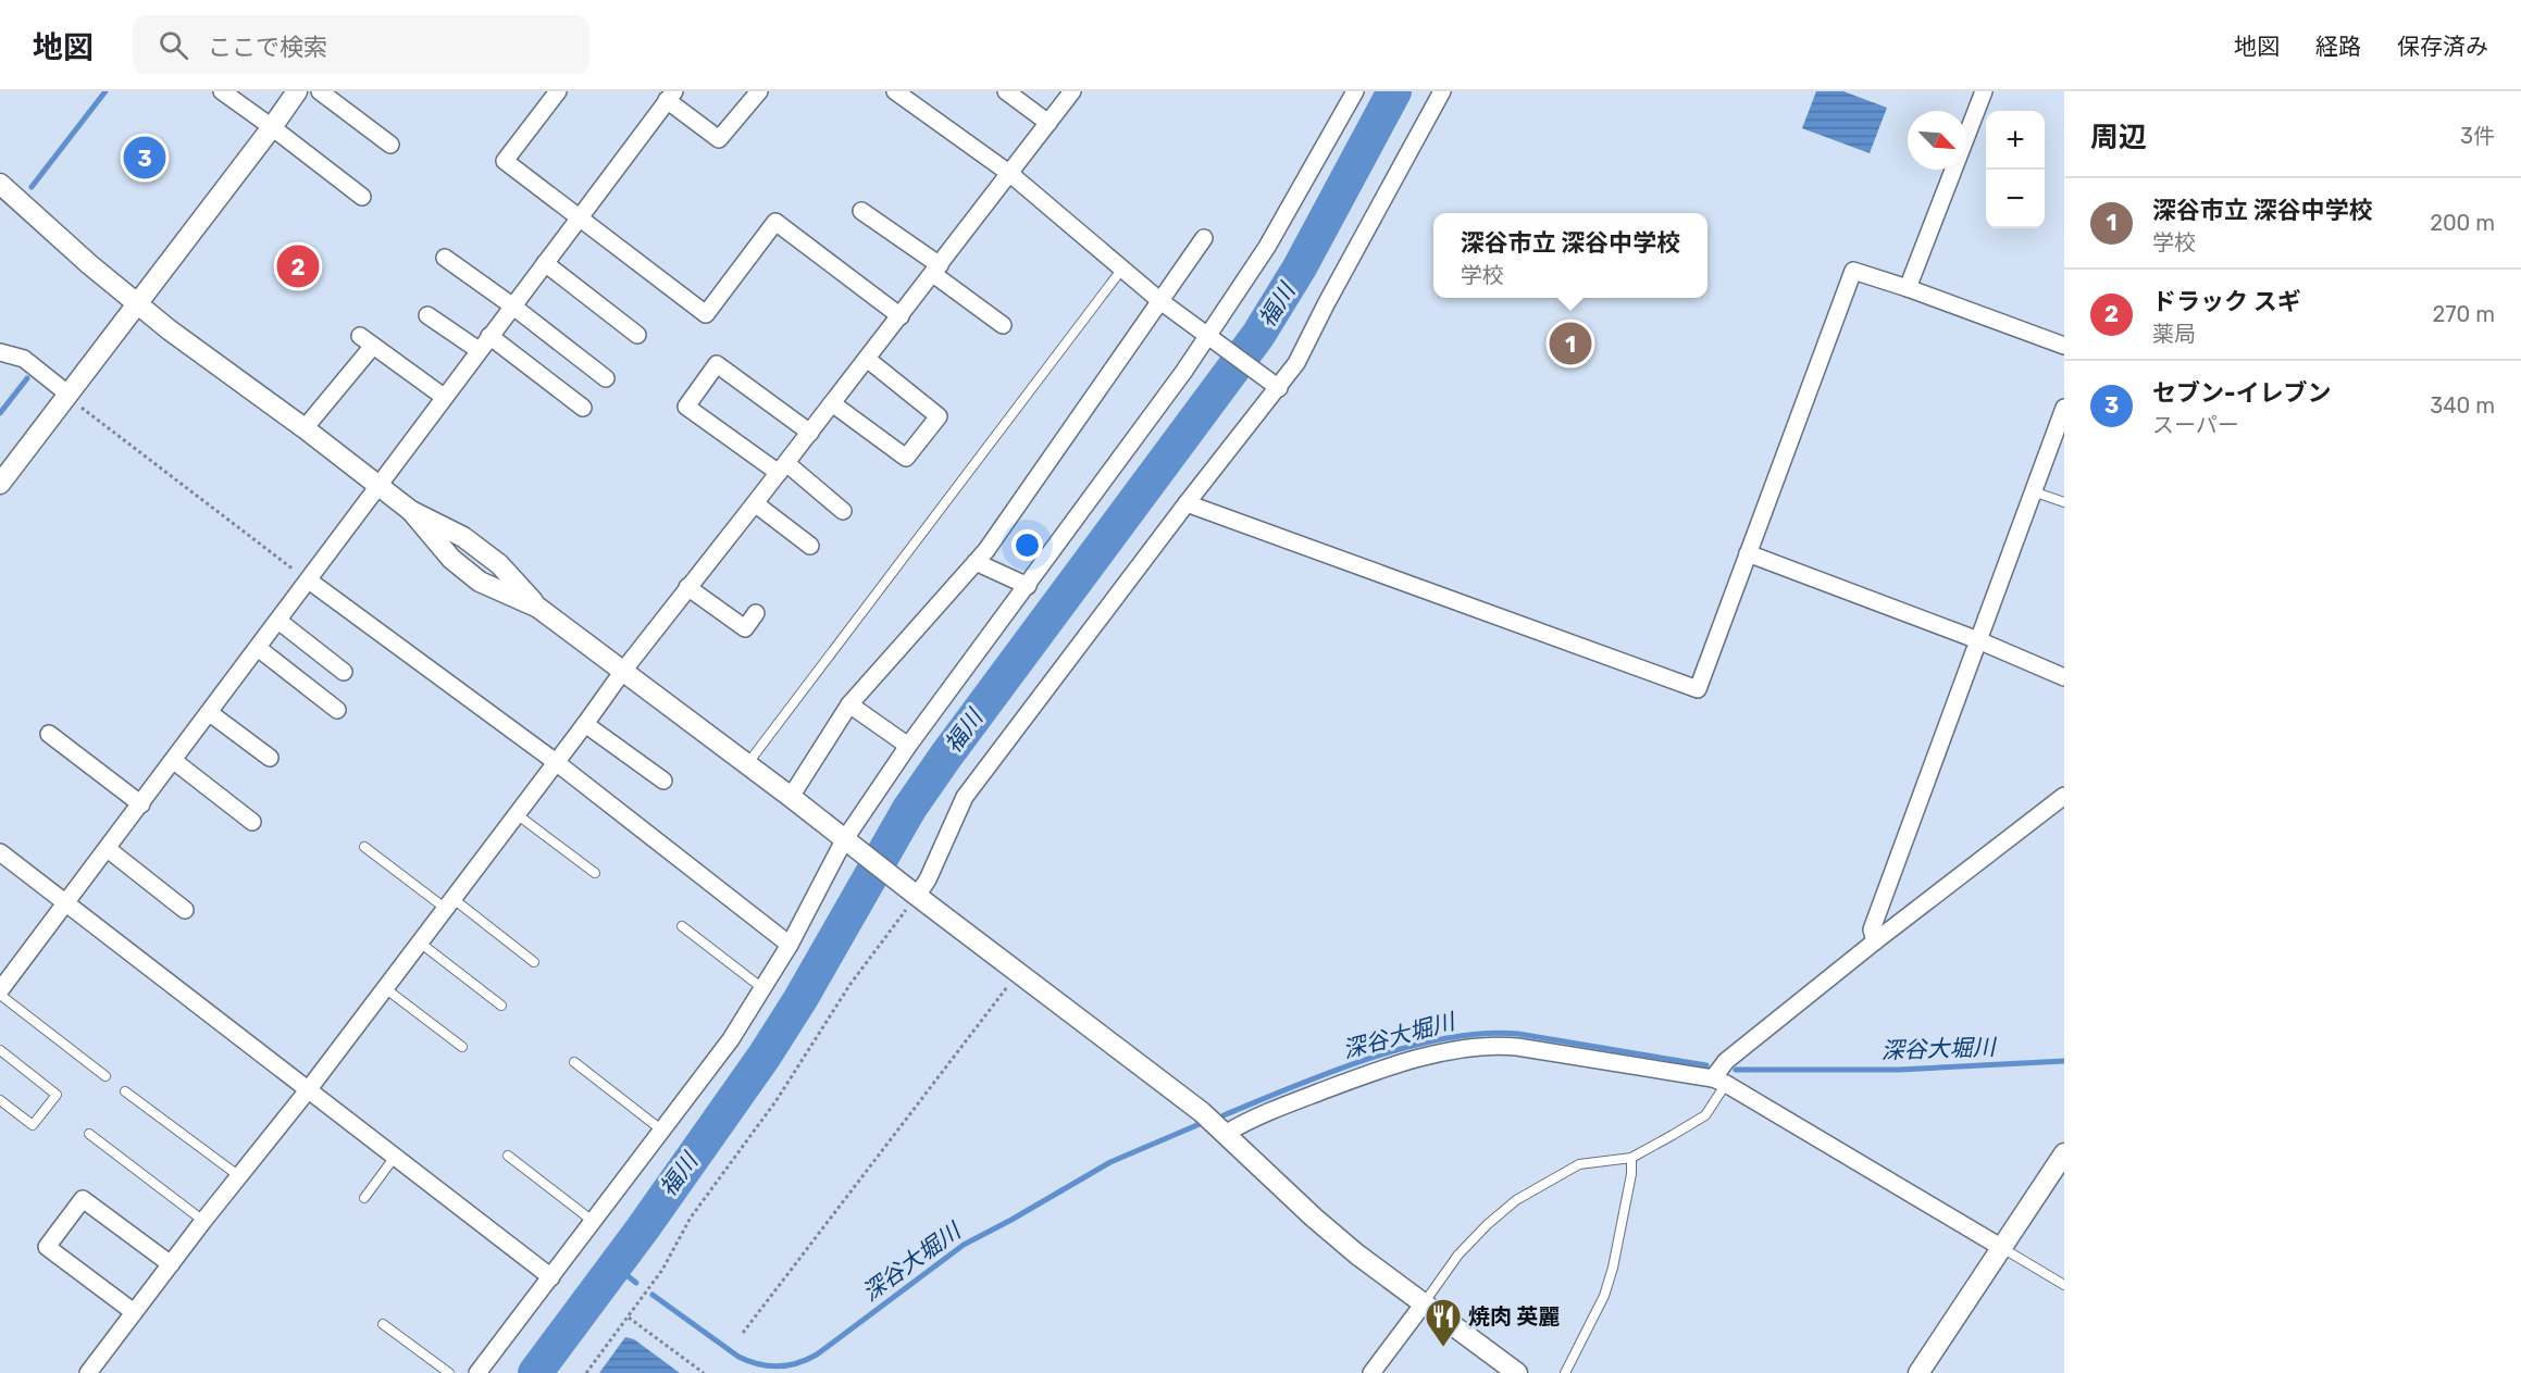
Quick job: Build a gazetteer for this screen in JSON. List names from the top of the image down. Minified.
{"water":["福川","深谷大堀川"],"places":{"restaurant":["焼肉 英麗"]},"north":"bottom right","page":{"header":"地図","search":"ここで検索","nav":["地図","経路","保存済み"],"heading":["周辺","3件"],"map_buttons":["+","−"],"pins":["3","2","1"],"list":[{"mark":"1","name":"深谷市立 深谷中学校","note":"学校","value":"200 m"},{"mark":"2","name":"ドラック スギ","note":"薬局","value":"270 m"},{"mark":"3","name":"セブン-イレブン","note":"スーパー","value":"340 m"}],"popup":["深谷市立 深谷中学校","学校"]}}
